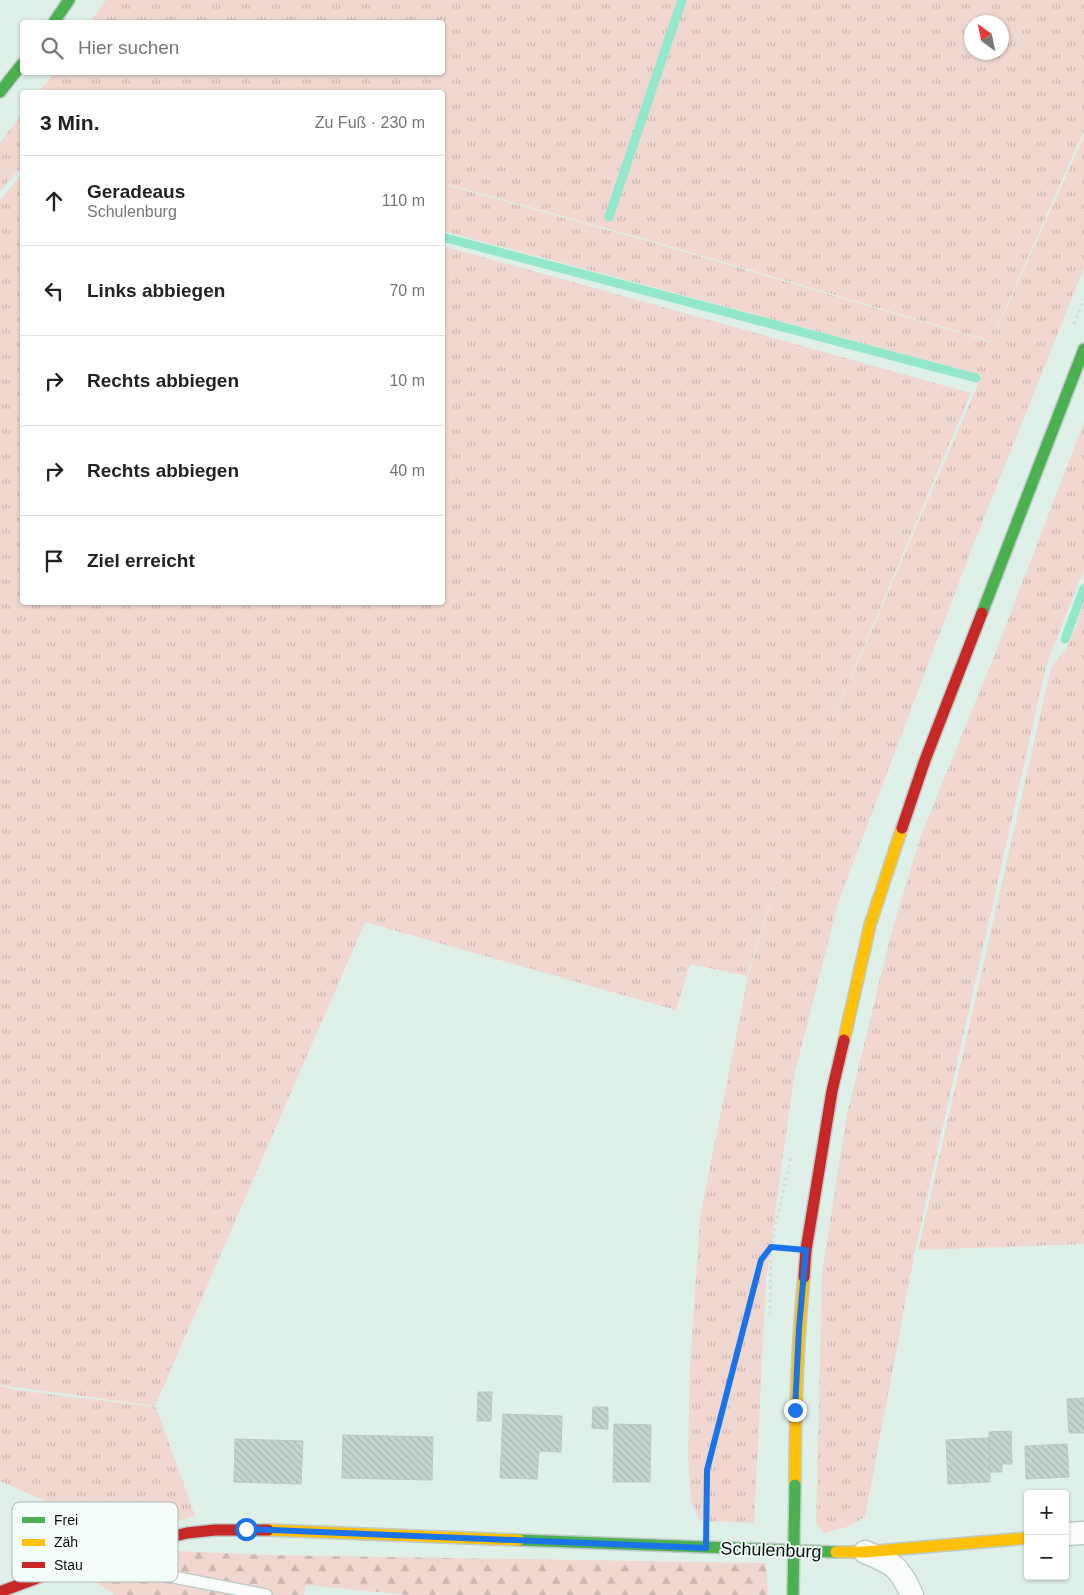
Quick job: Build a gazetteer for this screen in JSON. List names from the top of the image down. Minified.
{"streets":{"main road":["Schulenburg"]},"legend":["Frei","Zäh","Stau"],"north":"top left","page":{"search":"Hier suchen","heading":["3 Min.","Zu Fuß · 230 m"],"list":[["Geradeaus","Schulenburg","110 m"],["Links abbiegen","70 m"],["Rechts abbiegen","10 m"],["Rechts abbiegen","40 m"],"Ziel erreicht"],"map_buttons":["+","−"]}}
